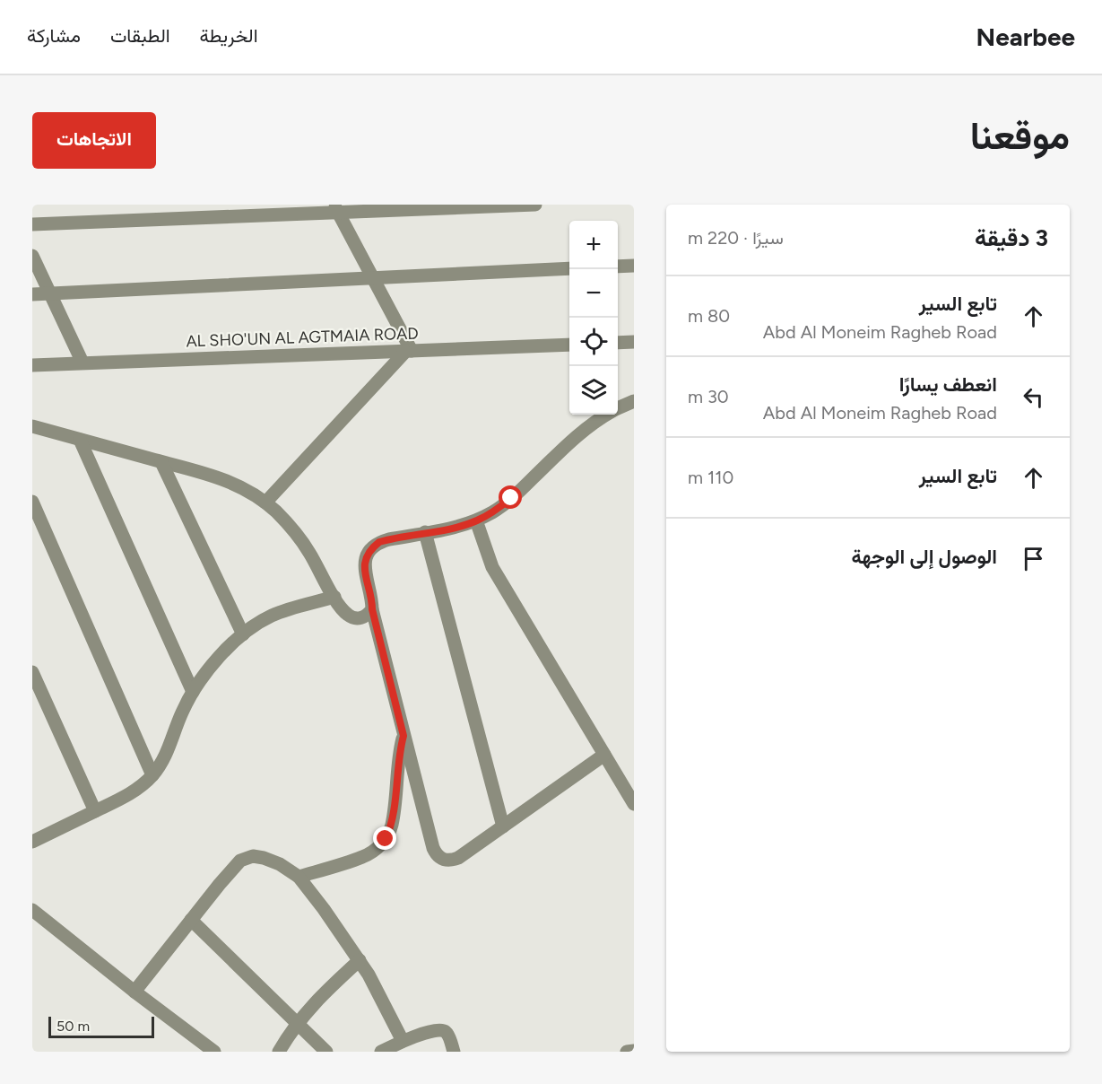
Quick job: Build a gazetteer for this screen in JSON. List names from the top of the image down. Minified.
{"streets":{"street":["AL SHO'UN AL AGTMAIA ROAD"]},"scale_bar":"50 m","page":{"header":"Nearbee","nav":["الخريطة","الطبقات","مشاركة"],"title":"موقعنا","buttons":"الاتجاهات","heading":["3 دقيقة","سيرًا · 220 m"],"map_buttons":["+","−"],"list":[["تابع السير","Abd Al Moneim Ragheb Road","80 m"],["انعطف يسارًا","Abd Al Moneim Ragheb Road","30 m"],["تابع السير","110 m"],"الوصول إلى الوجهة"],"scale":"50 m"}}
